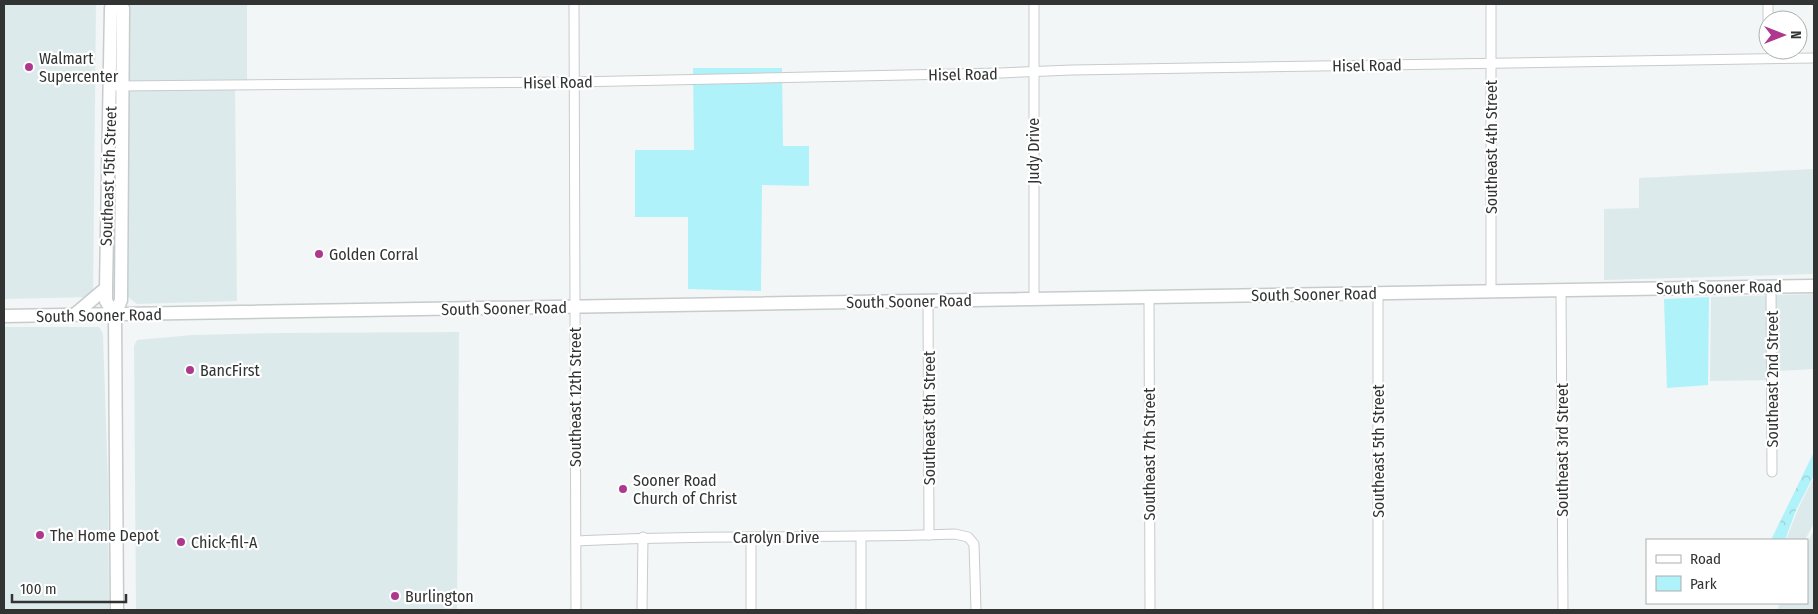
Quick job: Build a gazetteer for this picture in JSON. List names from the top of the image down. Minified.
{"streets":{"main road":["Southeast 15th Street","South Sooner Road"],"street":["Hisel Road","Southeast 4th Street","Judy Drive","Southeast 2nd Street","Southeast 12th Street","Southeast 8th Street","Southeast 3rd Street","Southeast 5th Street","Southeast 7th Street","Carolyn Drive"]},"crossings":[["Hisel Road","Southeast 4th Street"],["Hisel Road","Judy Drive"],["Hisel Road","Southeast 15th Street"],["Hisel Road","Southeast 12th Street"],["Southeast 4th Street","South Sooner Road"],["Judy Drive","South Sooner Road"],["Southeast 15th Street","South Sooner Road"],["South Sooner Road","Southeast 2nd Street"],["South Sooner Road","Southeast 12th Street"],["South Sooner Road","Southeast 8th Street"],["South Sooner Road","Southeast 3rd Street"],["South Sooner Road","Southeast 5th Street"],["South Sooner Road","Southeast 7th Street"],["Southeast 12th Street","Carolyn Drive"],["Southeast 8th Street","Carolyn Drive"]],"places":["Walmart Supercenter","Golden Corral","BancFirst","Sooner Road Church of Christ","The Home Depot","Chick-fil-A","Burlington"],"legend":["Road","Park"],"scale_bar":"100 m","north":"right"}
